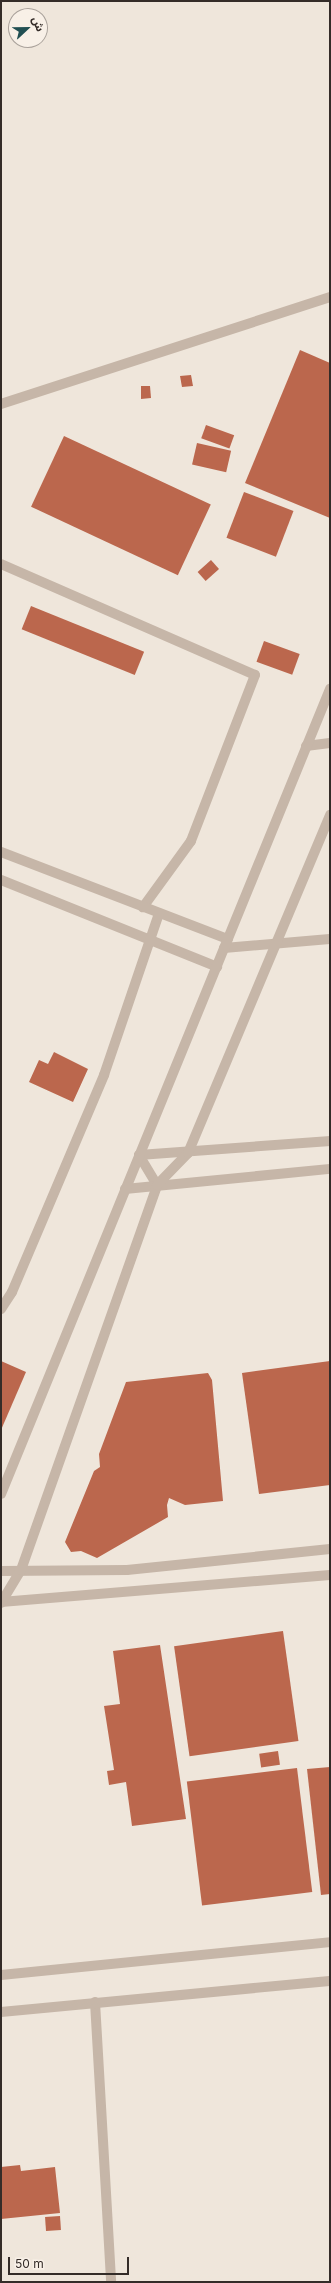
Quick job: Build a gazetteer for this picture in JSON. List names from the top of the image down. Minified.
{"scale_bar":"50 m","north":"right"}
